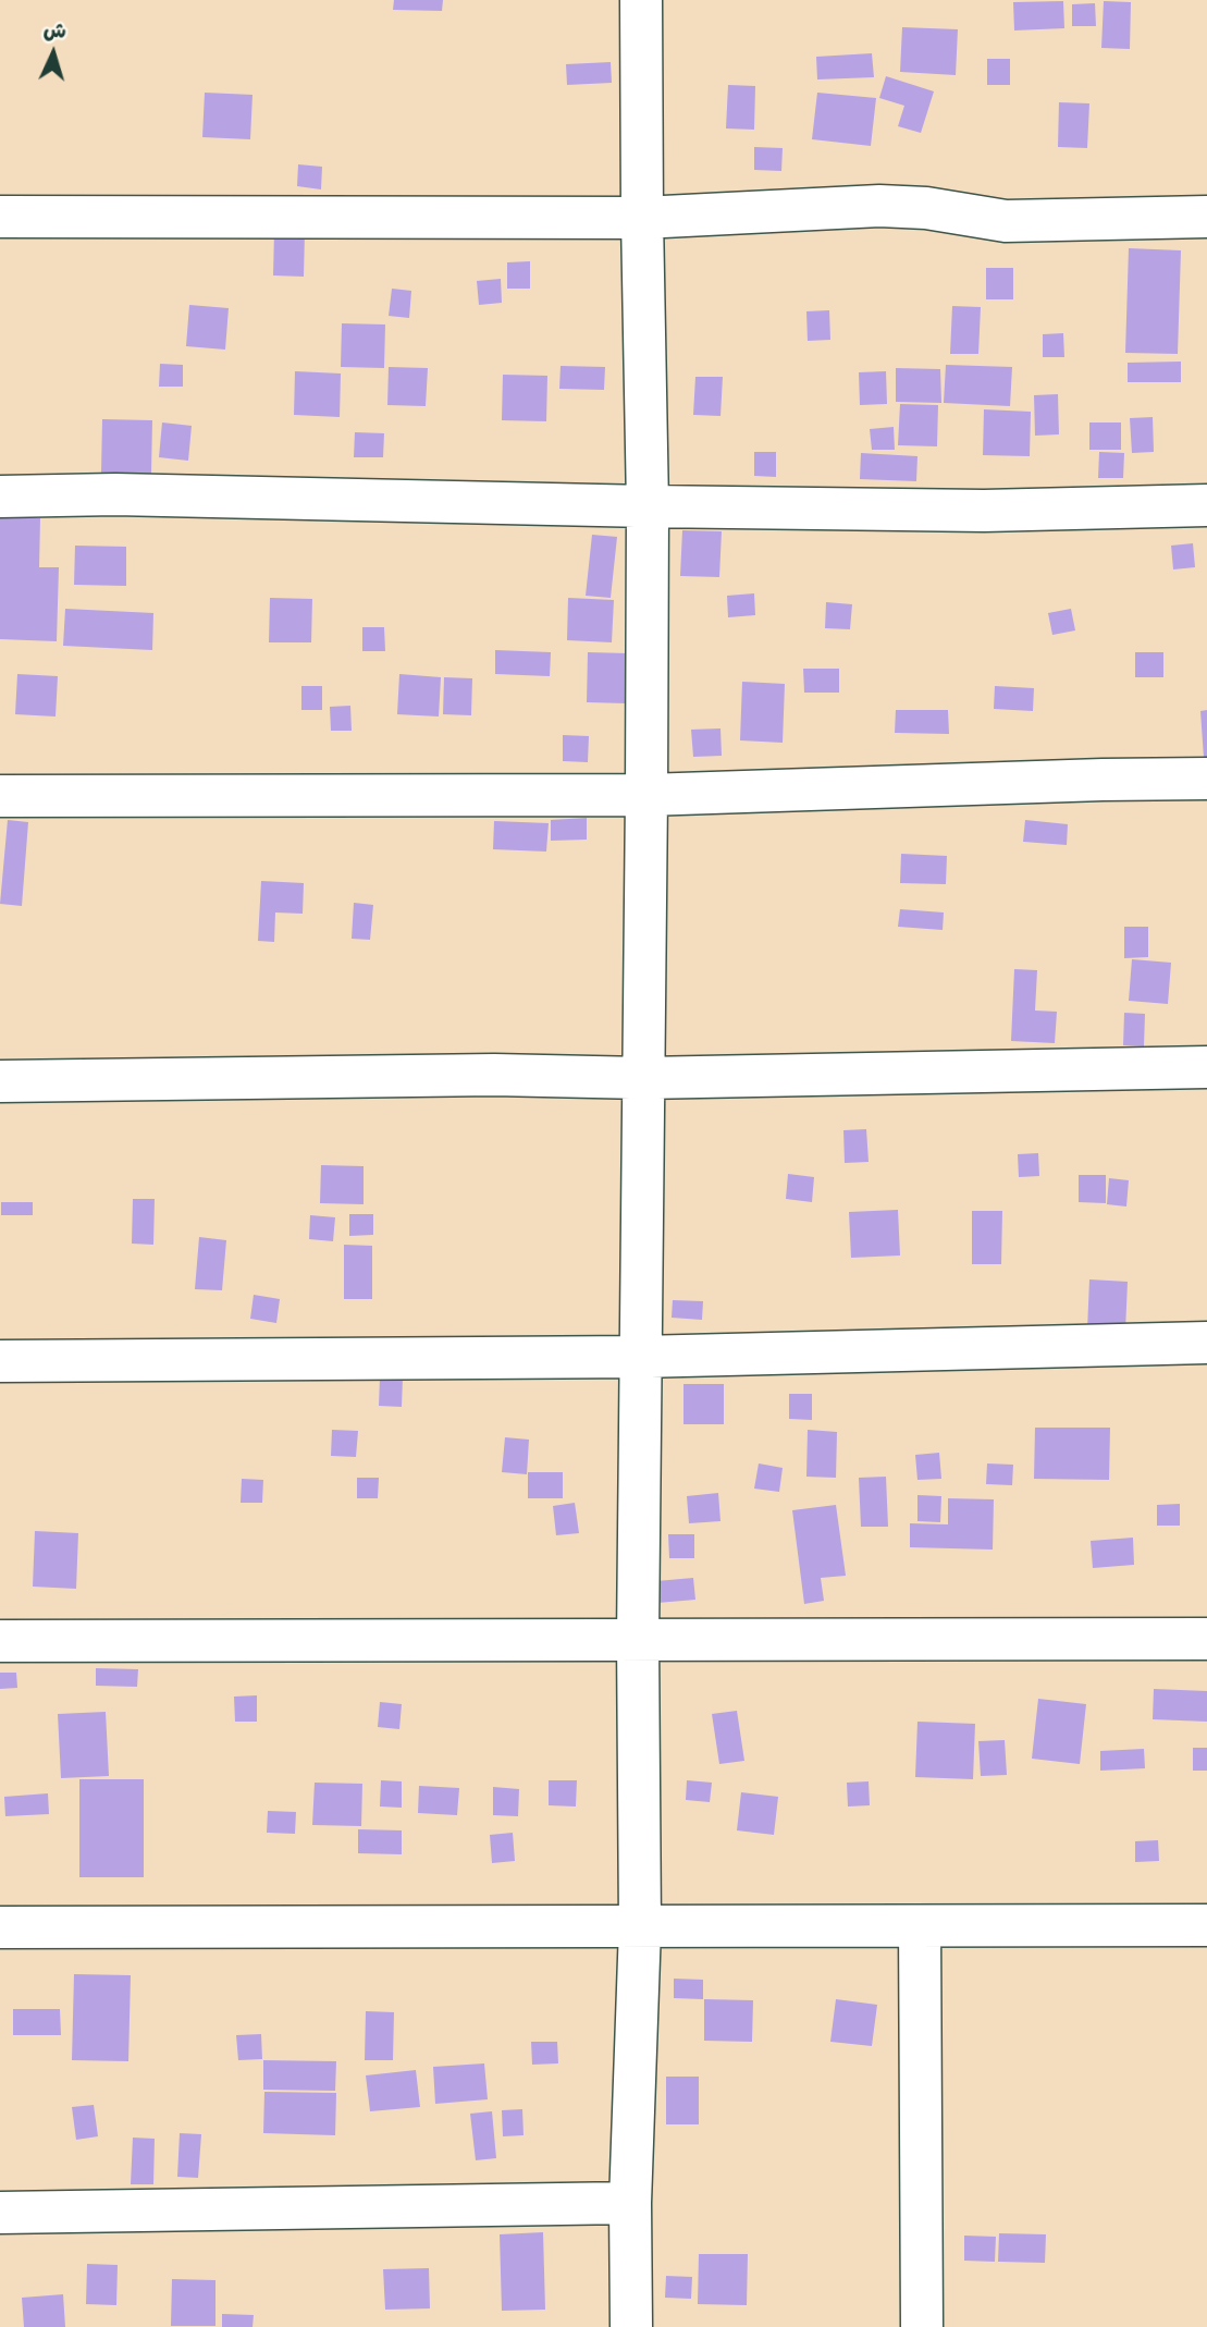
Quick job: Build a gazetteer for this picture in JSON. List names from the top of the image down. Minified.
{"north":"top"}
